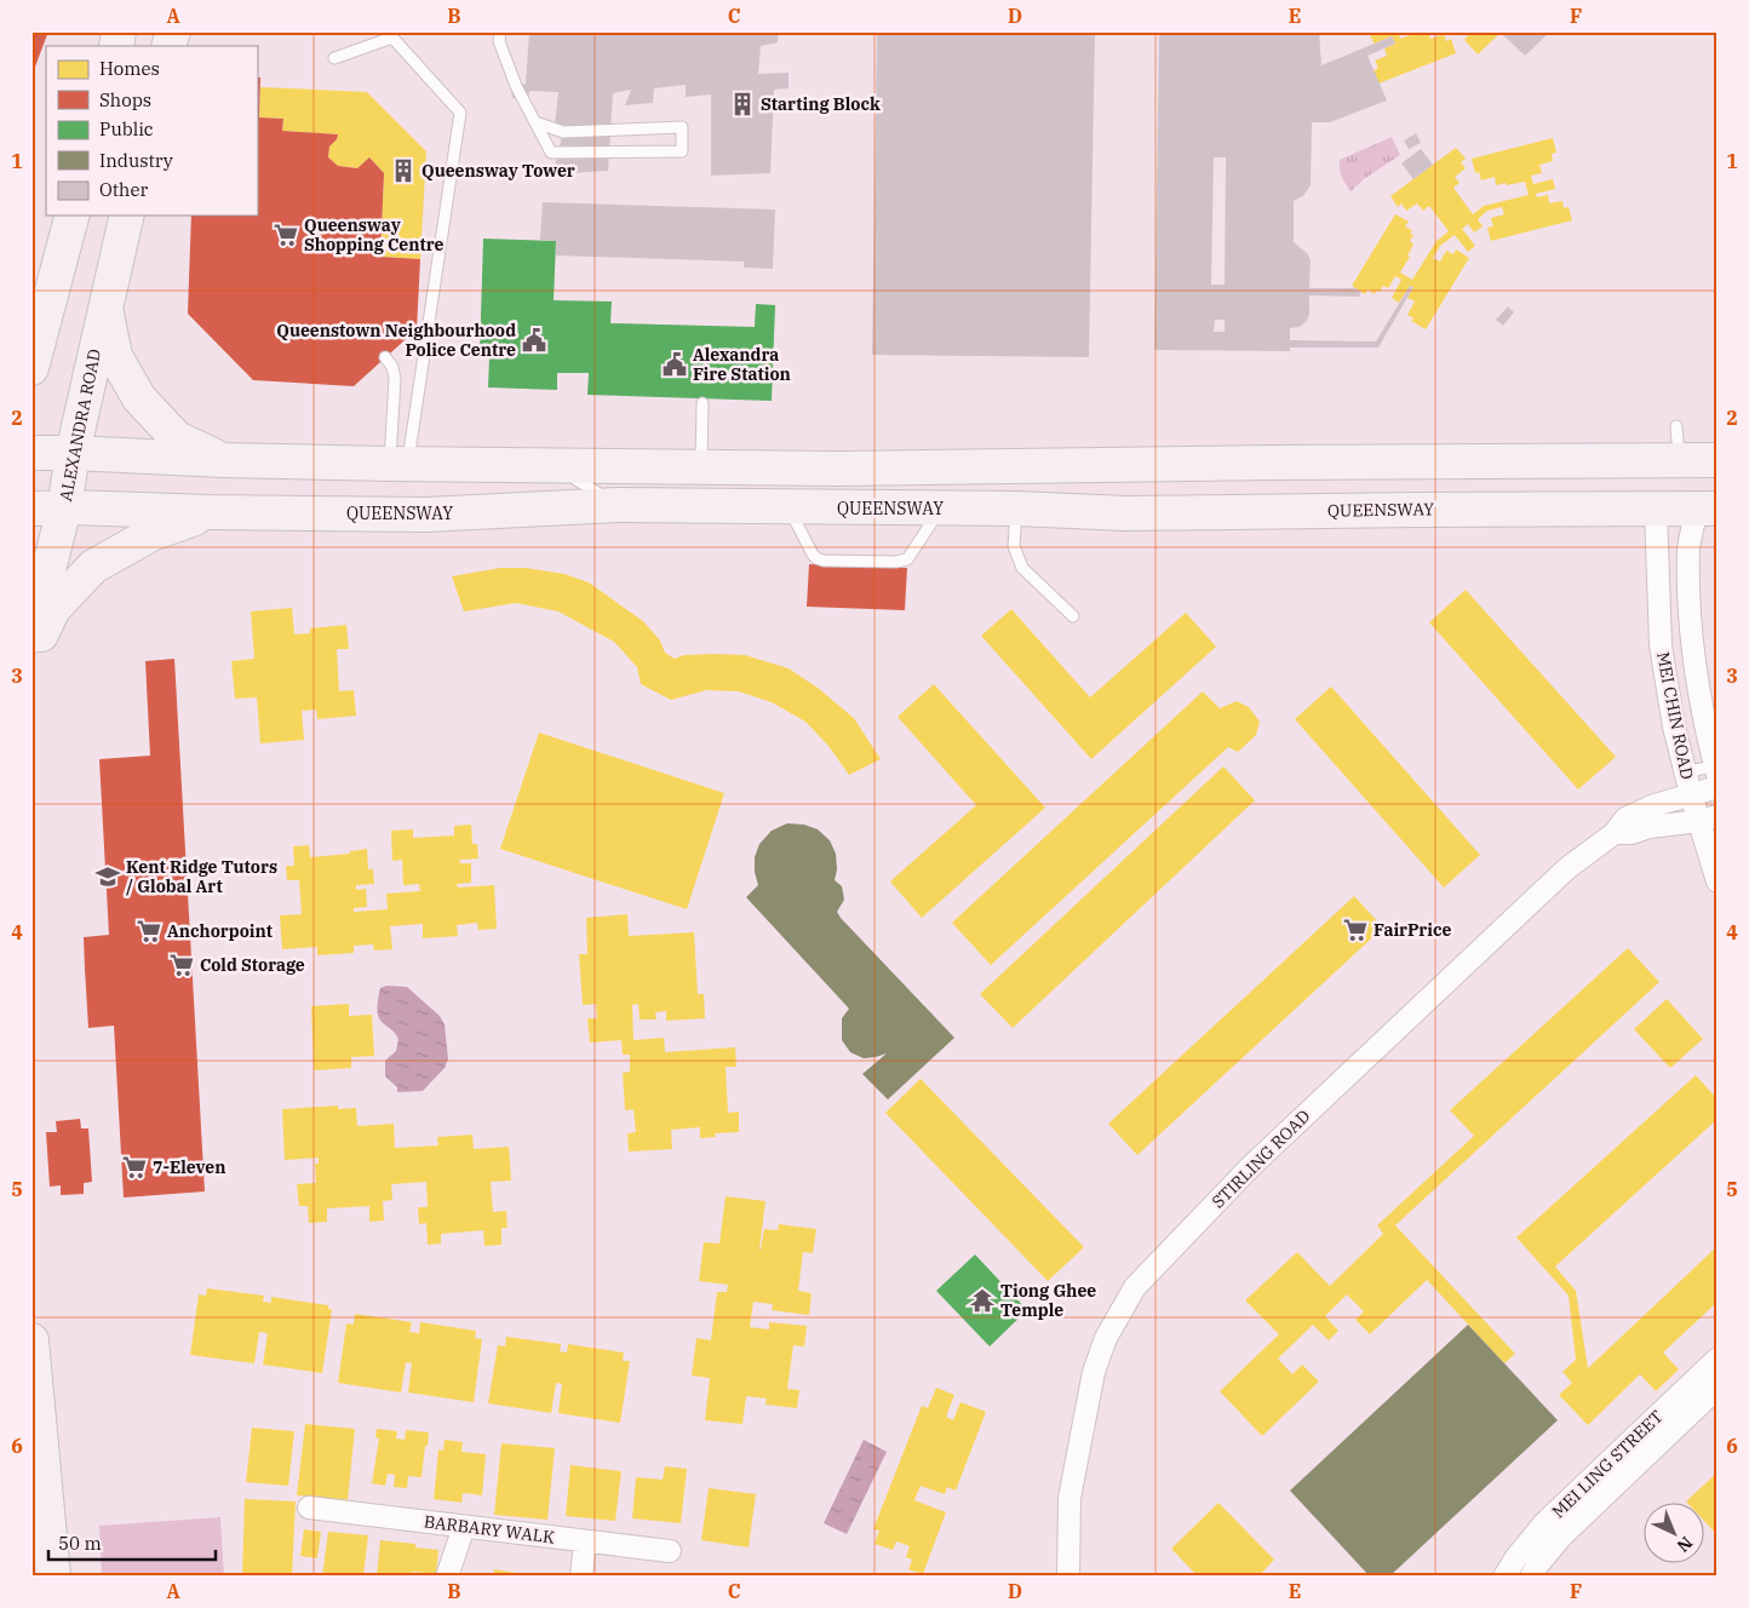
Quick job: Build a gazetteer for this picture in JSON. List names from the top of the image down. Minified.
{"streets":{"main road":["ALEXANDRA ROAD","QUEENSWAY"],"street":["MEI CHIN ROAD","STIRLING ROAD","MEI LING STREET","BARBARY WALK"]},"crossings":[["ALEXANDRA ROAD","QUEENSWAY"],["QUEENSWAY","MEI CHIN ROAD"],["MEI CHIN ROAD","STIRLING ROAD"]],"places":{"building":["Starting Block","Queensway Tower"],"supermarket":["Queensway Shopping Centre","FairPrice","Anchorpoint","Cold Storage","7-Eleven"],"public building":["Queenstown Neighbourhood Police Centre","Alexandra Fire Station"],"school or university":["Kent Ridge Tutors / Global Art"],"temple":["Tiong Ghee Temple"]},"legend":["Homes","Shops","Public","Industry","Other"],"scale_bar":"50 m","north":"bottom right","grid":{"columns":["A","B","C","D","E","F"],"rows":["1","2","3","4","5","6"]}}
